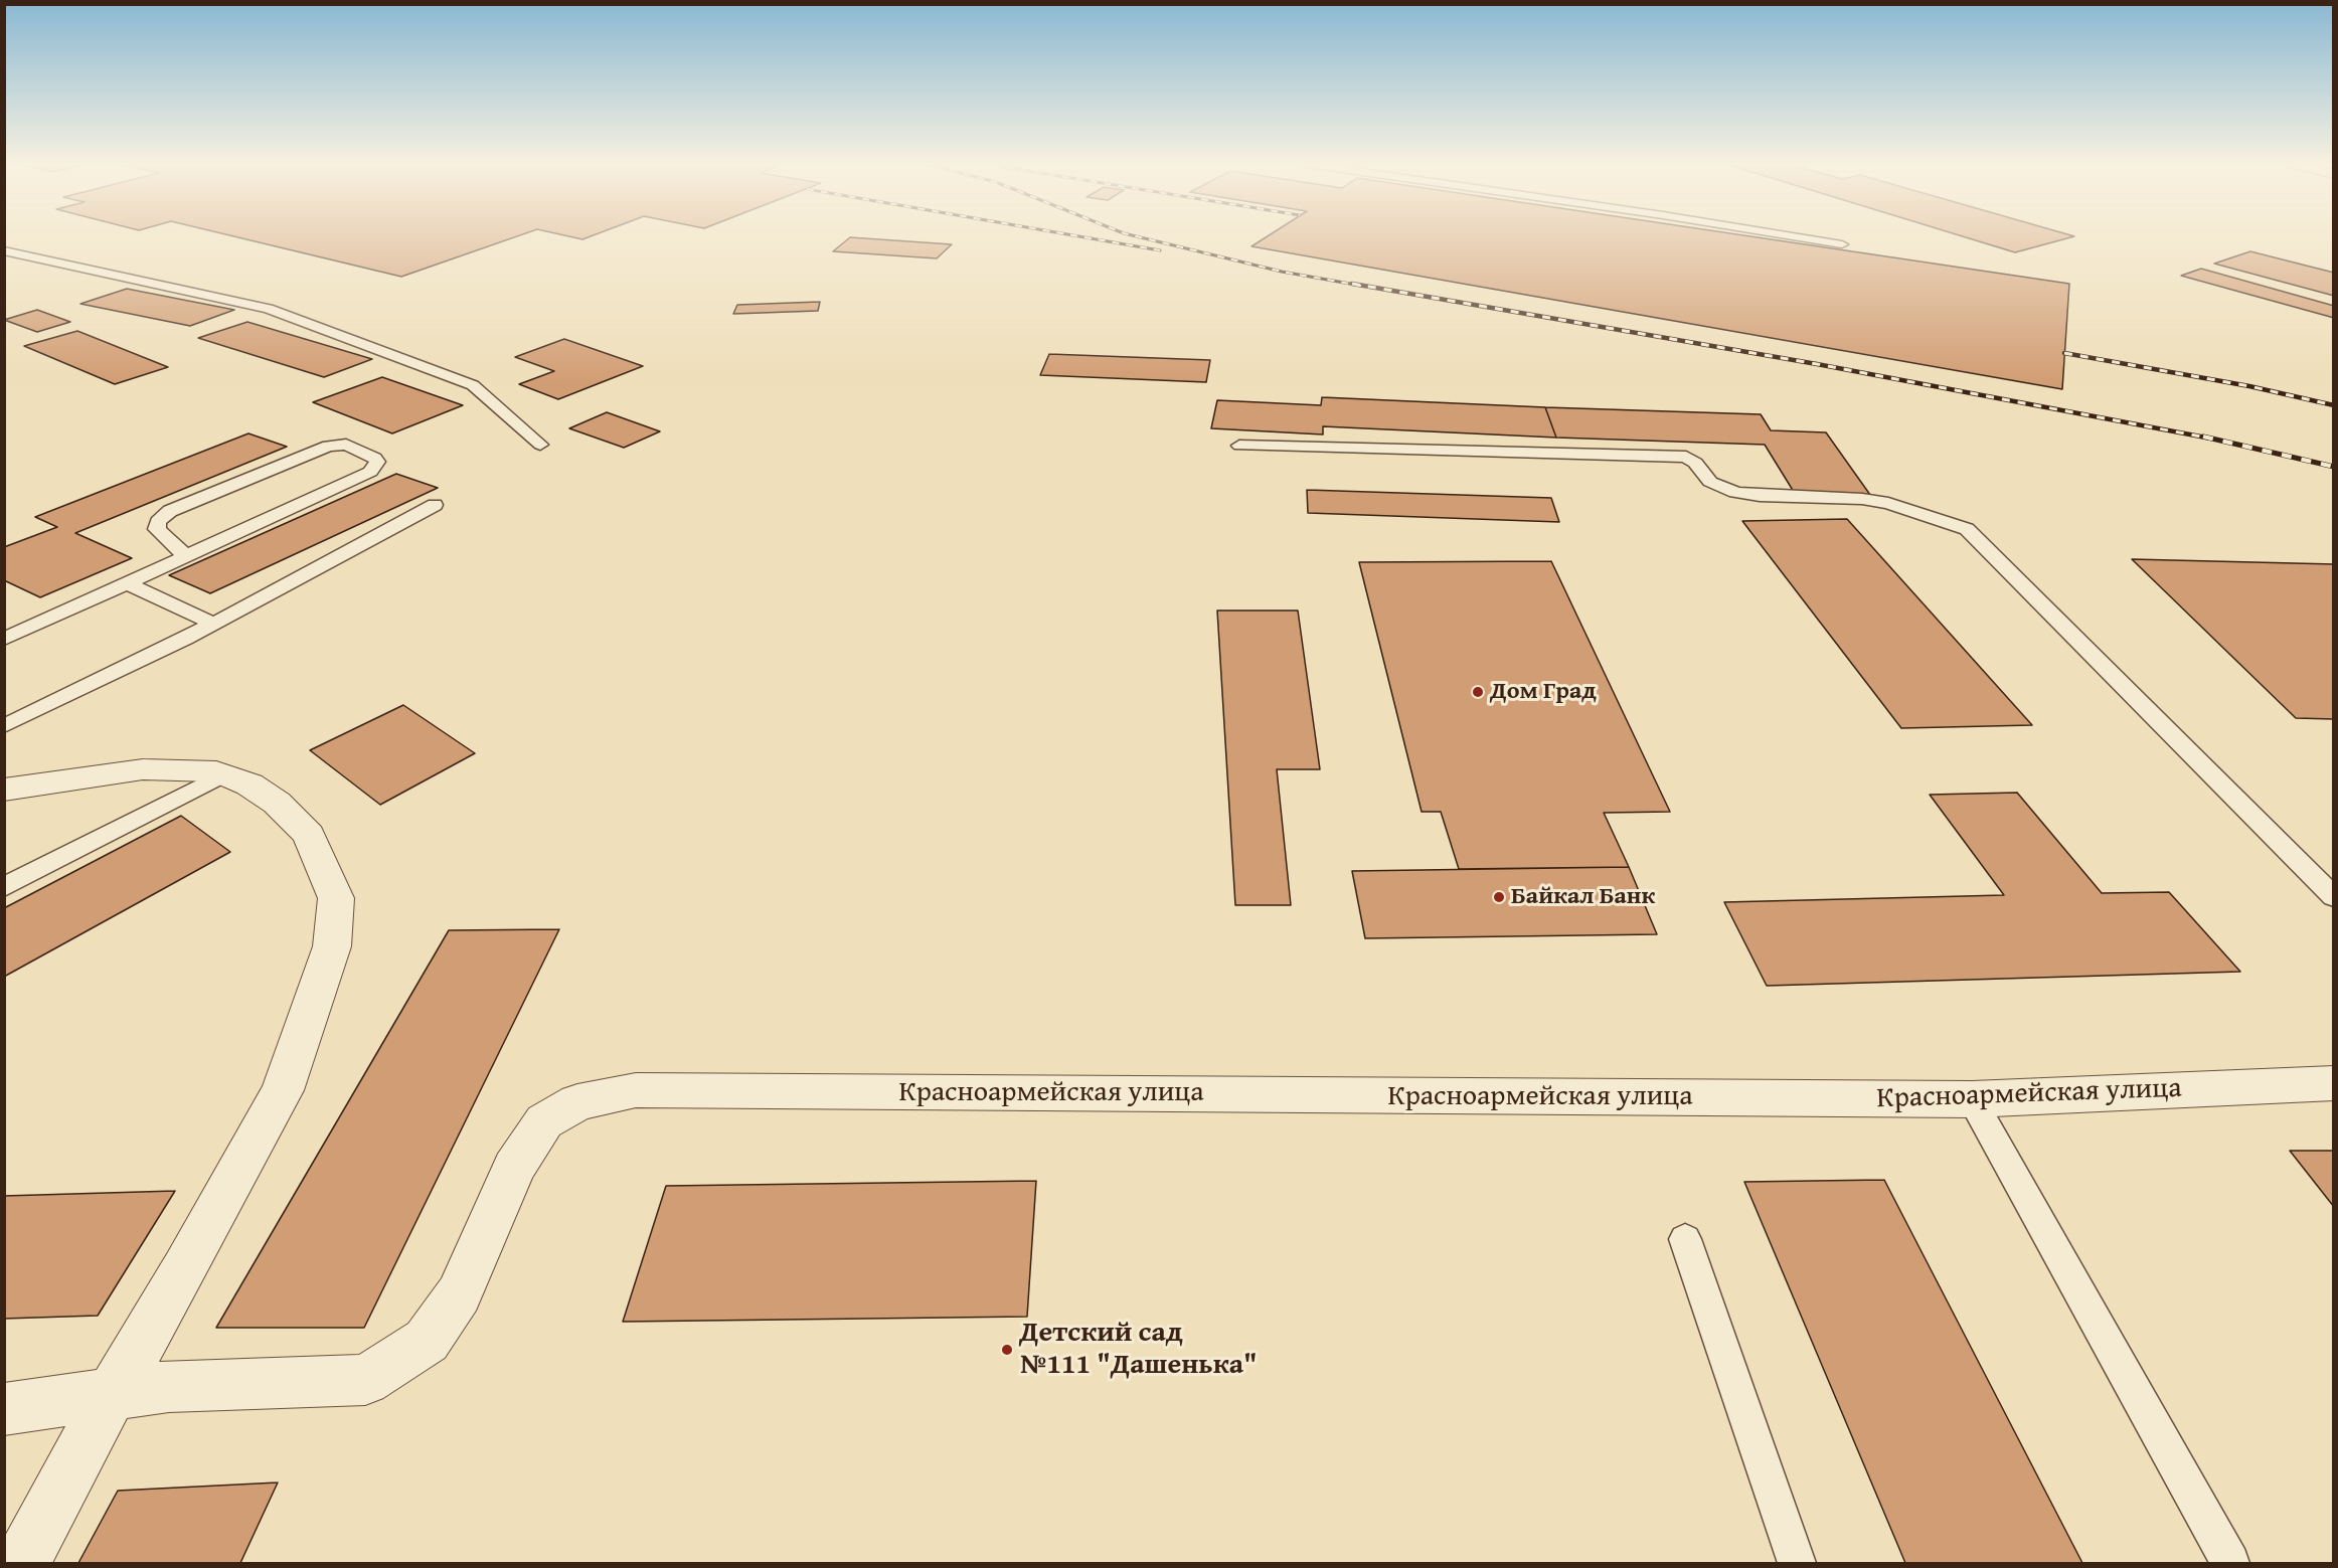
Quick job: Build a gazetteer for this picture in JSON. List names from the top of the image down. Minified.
{"streets":{"street":["Красноармейская улица"]},"places":["Дом Град","Байкал Банк","Детский сад №111 \"Дашенька\""]}
